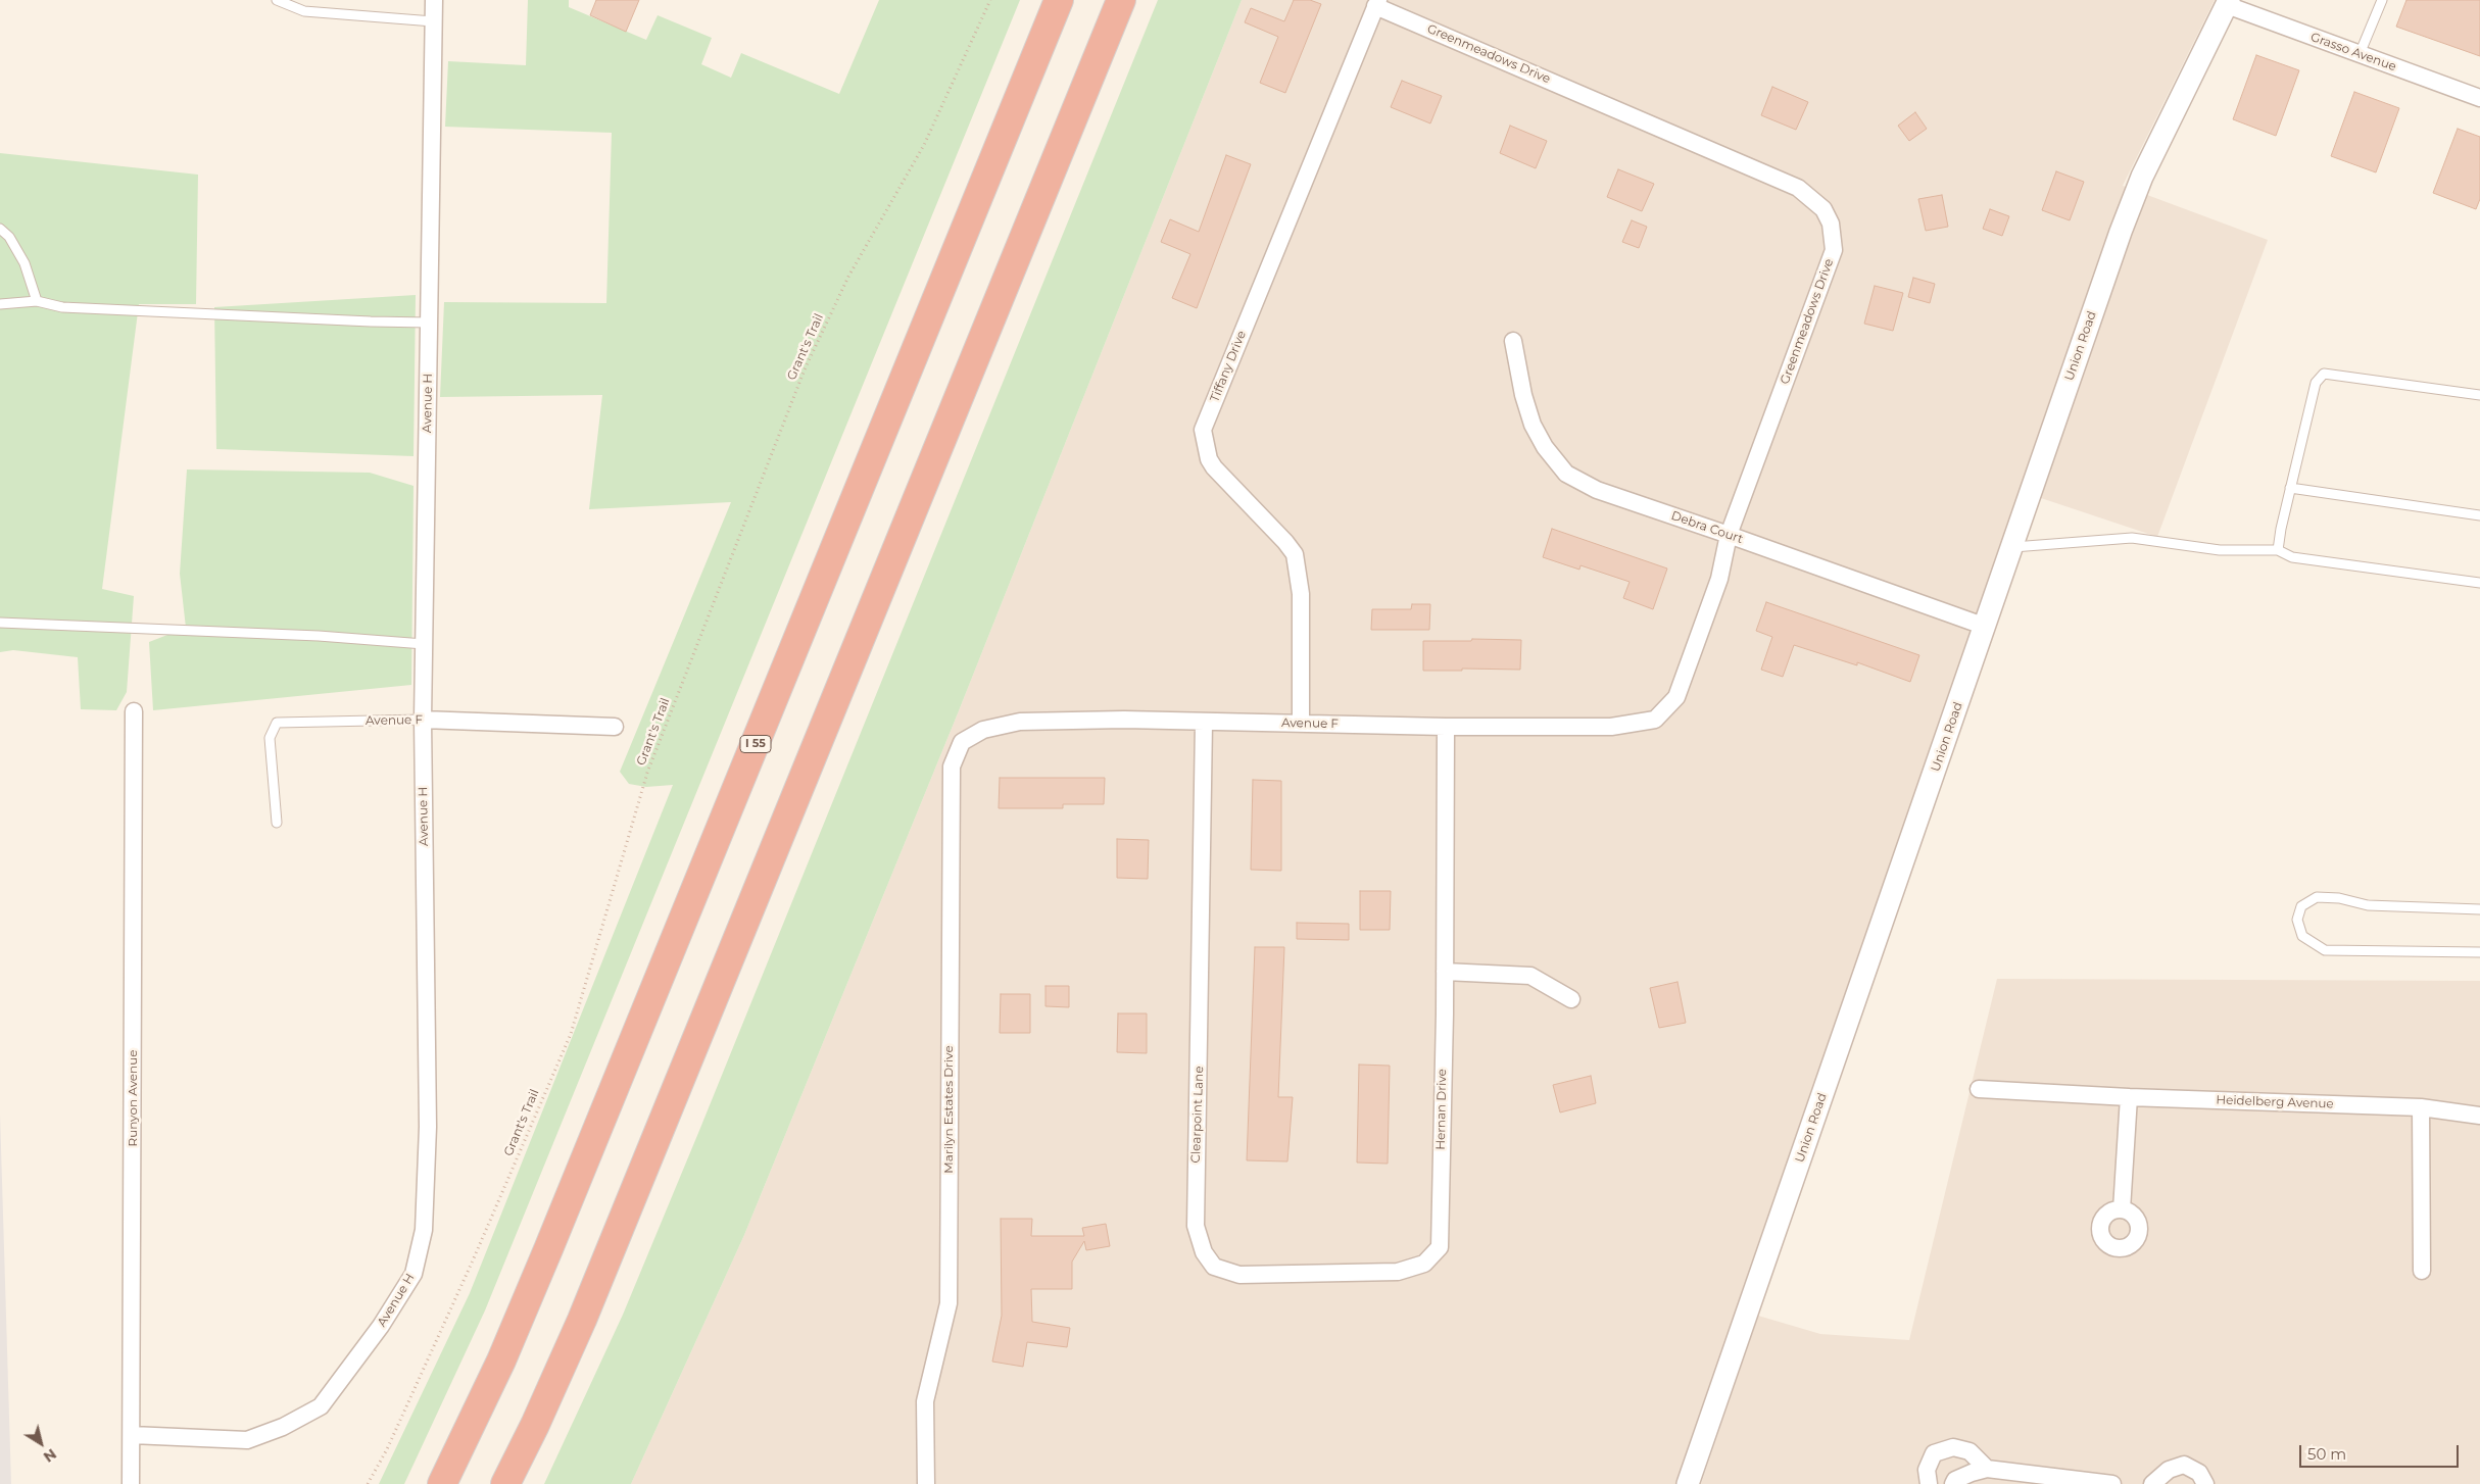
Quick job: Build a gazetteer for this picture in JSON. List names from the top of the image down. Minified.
{"streets":{"highway":["I 55"],"street":["Grasso Avenue","Greenmeadows Drive","Union Road","Tiffany Drive","Avenue H","Debra Court","Avenue F","Runyon Avenue","Heidelberg Avenue","Marilyn Estates Drive","Hernan Drive","Clearpoint Lane"],"path":["Grant's Trail"]},"crossings":[["Grasso Avenue","Union Road"],["Greenmeadows Drive","Tiffany Drive"],["Greenmeadows Drive","Debra Court"],["Greenmeadows Drive","Avenue F"],["Union Road","Debra Court"],["Tiffany Drive","Avenue F"],["Avenue H","Avenue F"],["Avenue H","Runyon Avenue"],["Avenue F","Marilyn Estates Drive"],["Avenue F","Hernan Drive"],["Avenue F","Clearpoint Lane"],["Hernan Drive","Clearpoint Lane"]],"scale_bar":"50 m","north":"bottom right"}
